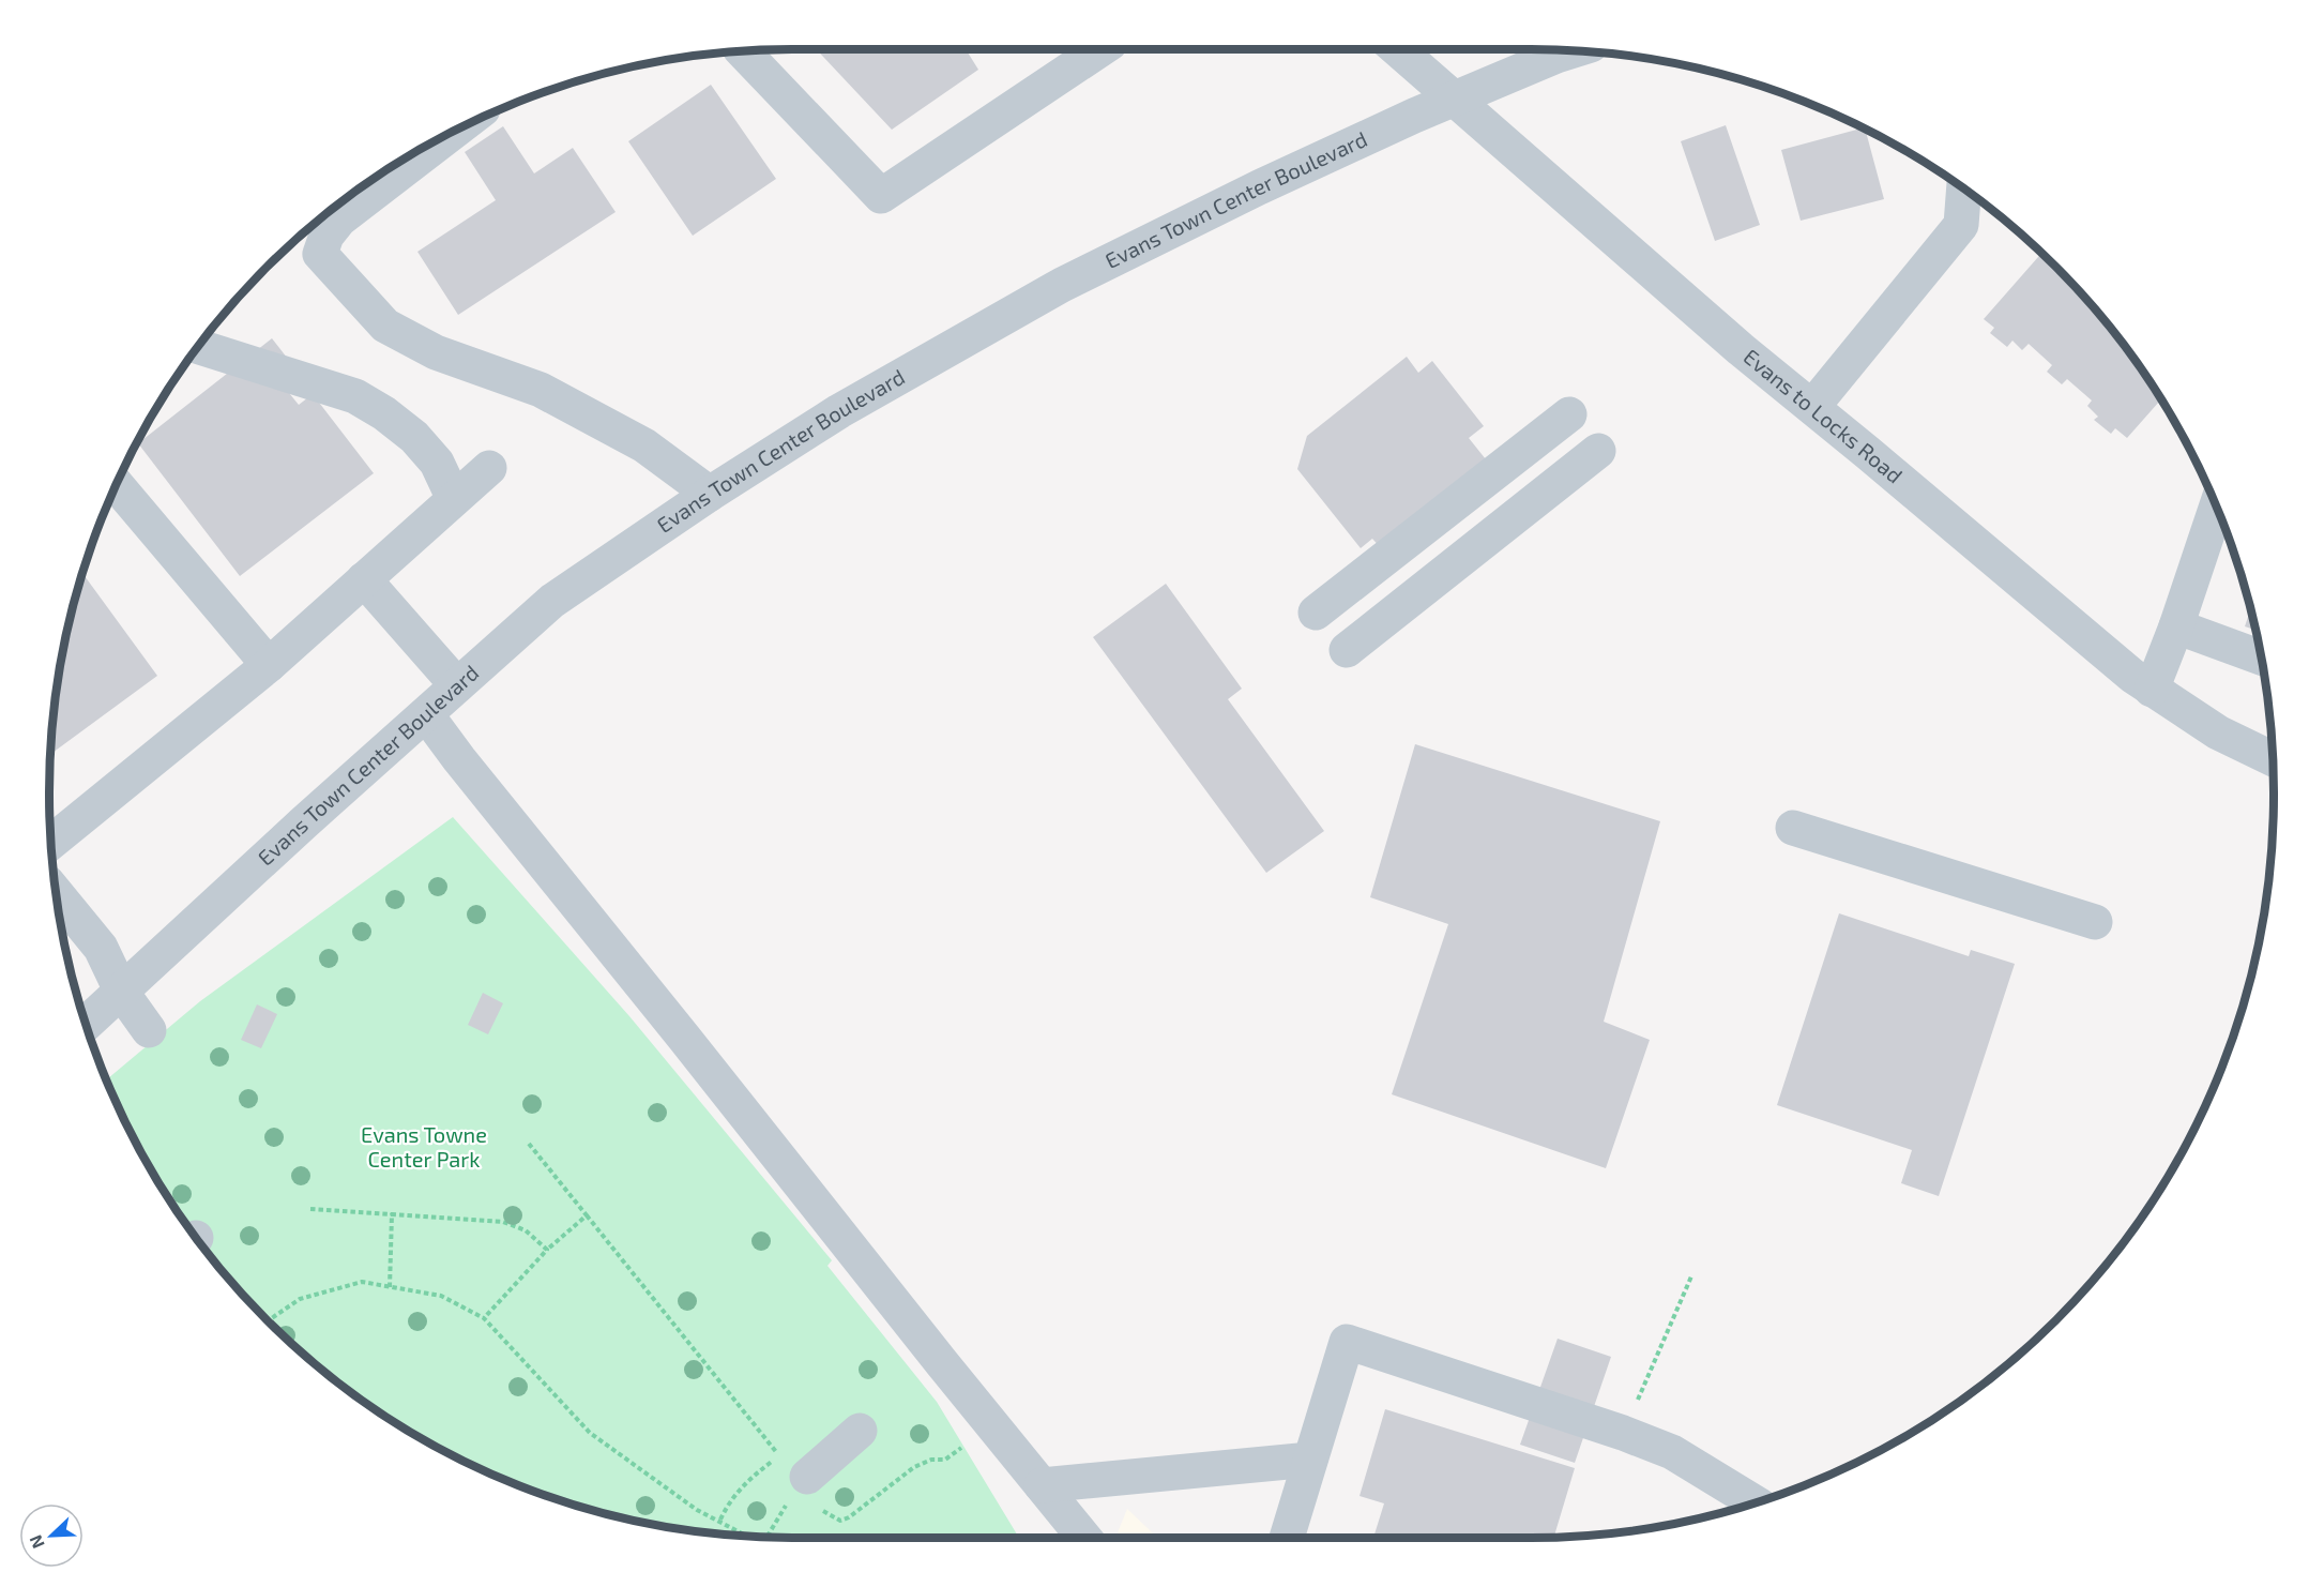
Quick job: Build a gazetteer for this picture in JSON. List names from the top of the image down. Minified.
{"streets":{"street":["Evans Town Center Boulevard","Evans to Locks Road"]},"crossings":[["Evans Town Center Boulevard","Evans to Locks Road"]],"parks":["Evans Towne Center Park"],"north":"bottom left"}
